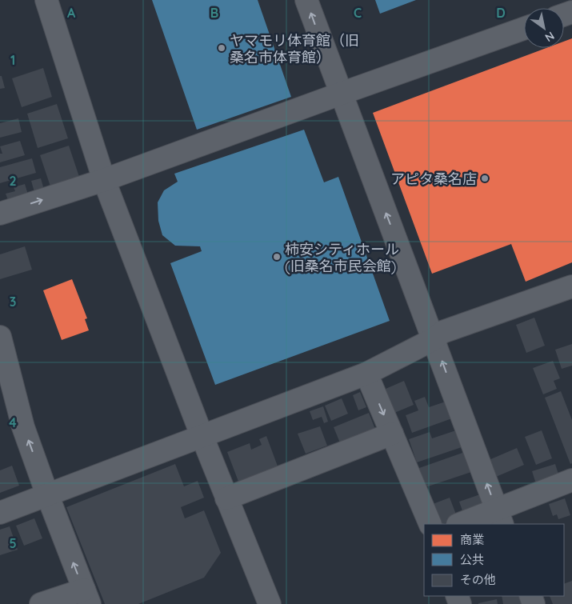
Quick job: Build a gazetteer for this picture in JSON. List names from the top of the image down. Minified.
{"places":["ヤマモリ体育館（旧 桑名市体育館）","アピタ桑名店","柿安シティホール (旧桑名市民会館)"],"legend":["商業","公共","その他"],"north":"bottom right","grid":{"columns":["A","B","C","D"],"rows":["1","2","3","4","5"]}}
